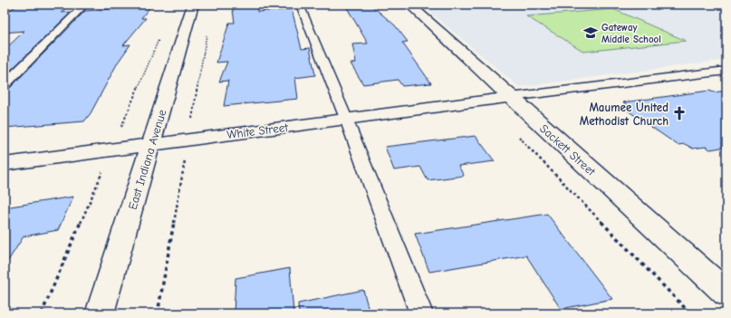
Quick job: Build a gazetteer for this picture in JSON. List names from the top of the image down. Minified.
{"streets":{"street":["White Street","Sackett Street","East Indiana Avenue"]},"crossings":[["White Street","Sackett Street"],["White Street","East Indiana Avenue"]],"places":{"school or university":["Gateway Middle School"],"church":["Maumee United Methodist Church"]}}
